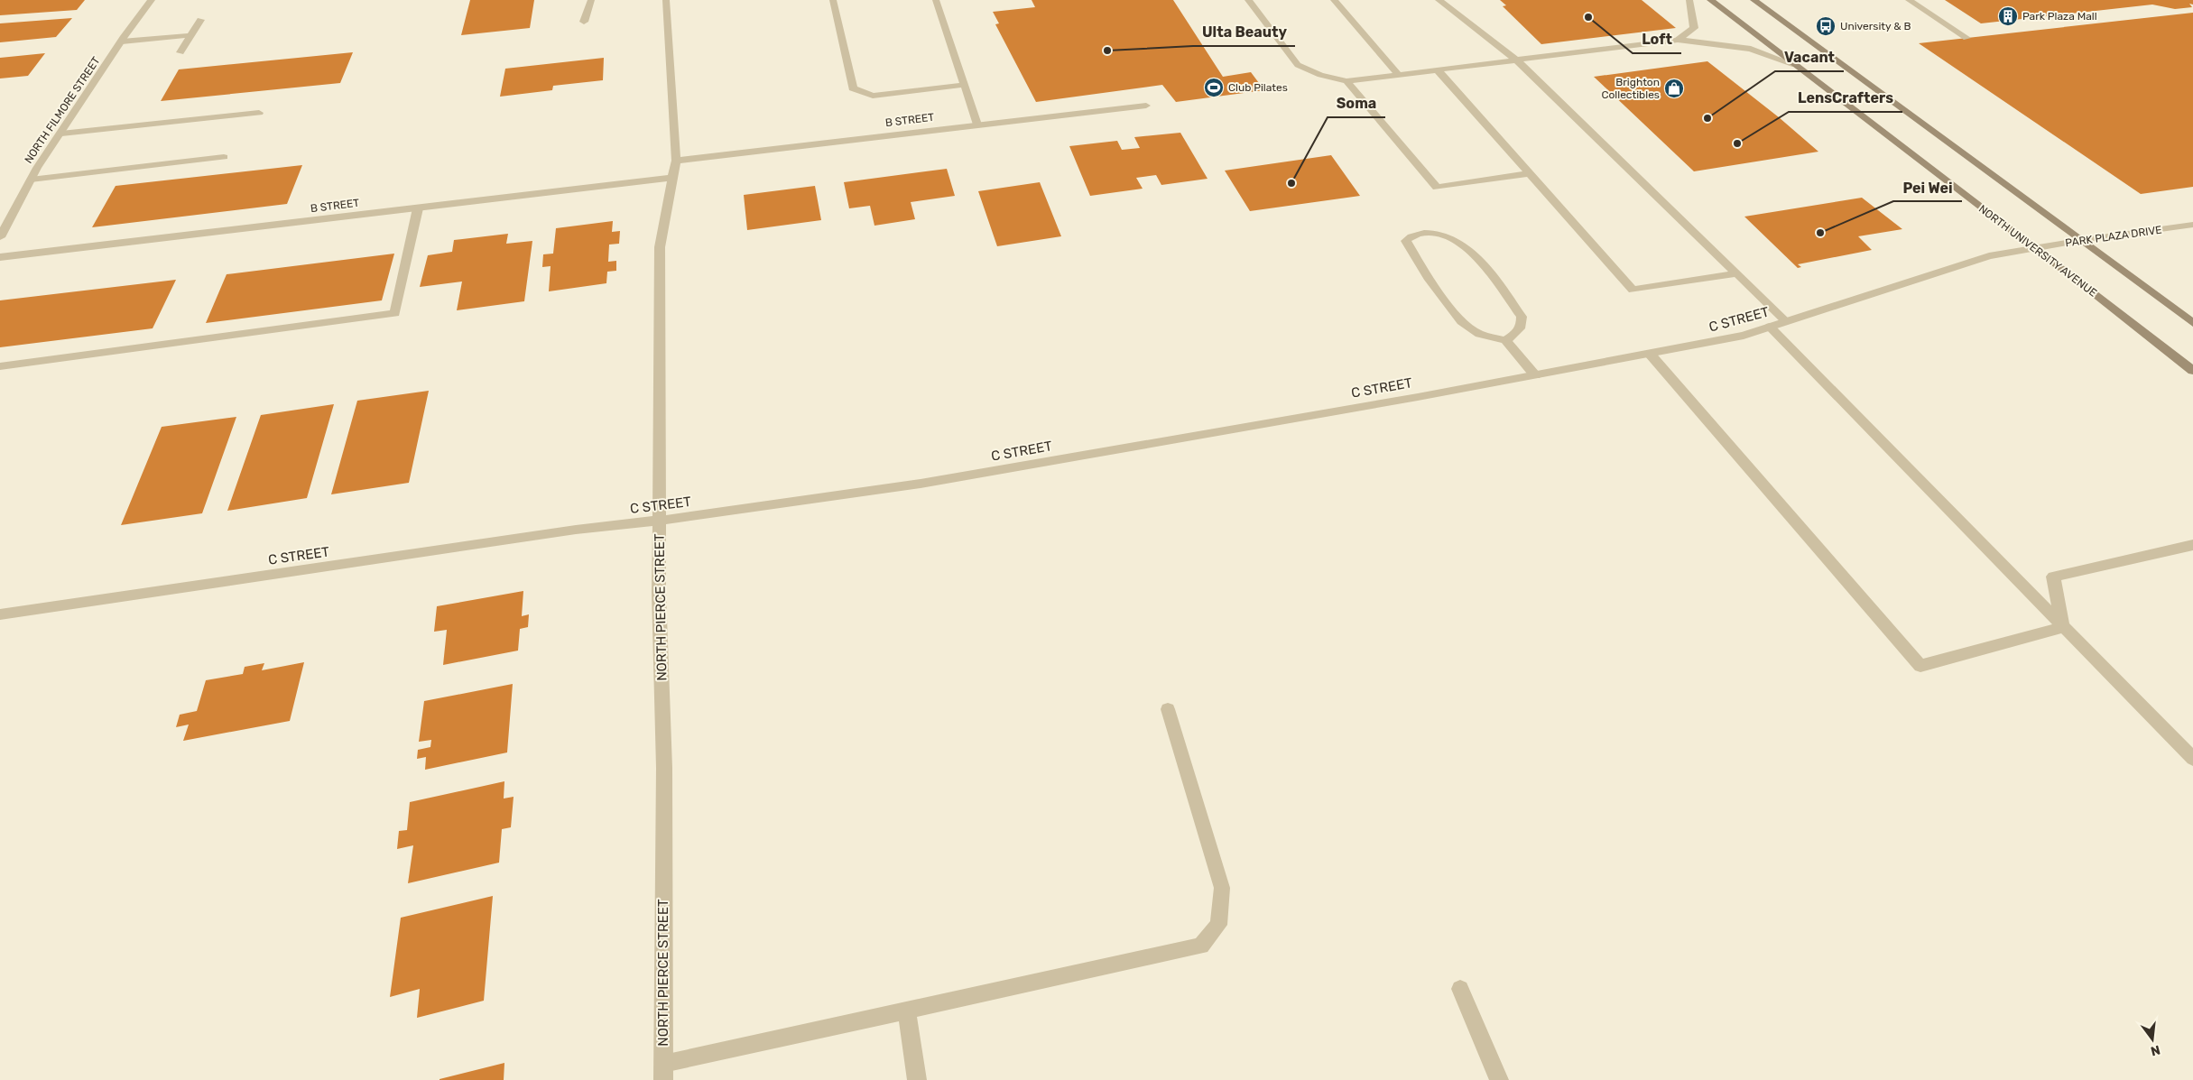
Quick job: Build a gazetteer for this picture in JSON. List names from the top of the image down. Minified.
{"streets":{"main road":["NORTH UNIVERSITY AVENUE"],"street":["NORTH FILMORE STREET","B STREET","PARK PLAZA DRIVE","C STREET","NORTH PIERCE STREET"]},"crossings":[["B STREET","NORTH PIERCE STREET"],["PARK PLAZA DRIVE","NORTH UNIVERSITY AVENUE"],["PARK PLAZA DRIVE","C STREET"],["NORTH UNIVERSITY AVENUE","C STREET"],["C STREET","NORTH PIERCE STREET"]],"places":{"building":["Park Plaza Mall"],"other":["Loft","Ulta Beauty","Vacant","LensCrafters","Soma","Pei Wei"],"bus stop":["University & B"],"sports":["Club Pilates"],"shop":["Brighton Collectibles"]},"north":"bottom"}
